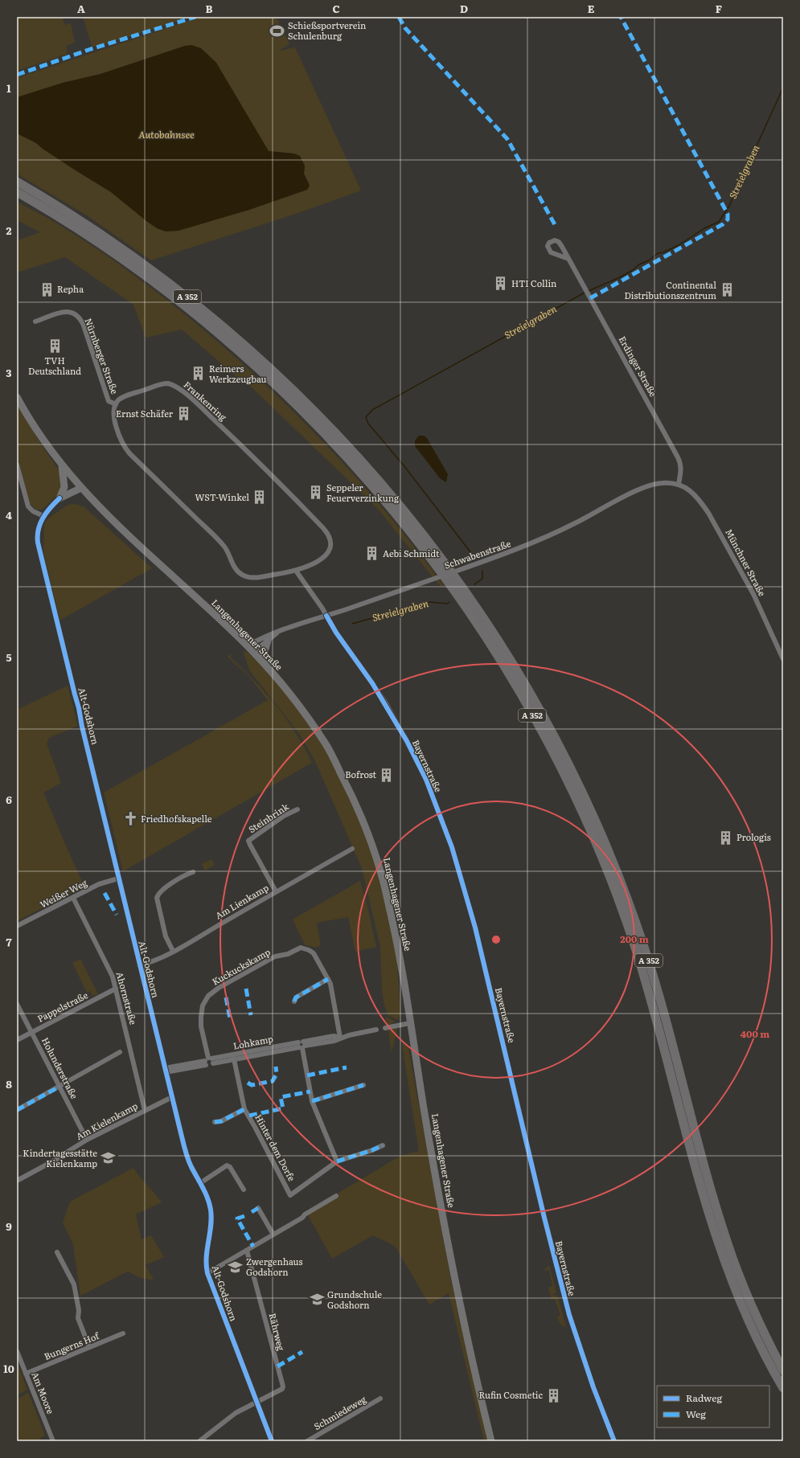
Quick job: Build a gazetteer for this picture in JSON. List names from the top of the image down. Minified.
{"streets":{"highway":["A 352"],"main road":["Langenhagener Straße"],"street":["Nürnberger Straße","Erdinger Straße","Frankenring","Schwabenstraße","Münchner Straße","Alt-Godshorn","Bayernstraße","Steinbrink","Weißer Weg","Am Lienkamp","Kuckuckskamp","Ahornstraße","Pappelstraße","Lohkamp","Holunderstraße","Am Kielenkamp","Hinter dem Dorfe","Rährweg","Bungerns Hof","Am Moore","Schmiedeweg"]},"crossings":[["Nürnberger Straße","Frankenring"],["Erdinger Straße","Schwabenstraße"],["Erdinger Straße","Münchner Straße"],["Schwabenstraße","Münchner Straße"],["Schwabenstraße","Langenhagener Straße"],["Schwabenstraße","Bayernstraße"],["Alt-Godshorn","Weißer Weg"],["Alt-Godshorn","Am Lienkamp"],["Alt-Godshorn","Lohkamp"],["Alt-Godshorn","Am Kielenkamp"],["Alt-Godshorn","Rährweg"],["Steinbrink","Am Lienkamp"],["Weißer Weg","Ahornstraße"],["Kuckuckskamp","Lohkamp"],["Ahornstraße","Pappelstraße"],["Ahornstraße","Am Kielenkamp"],["Pappelstraße","Holunderstraße"],["Lohkamp","Hinter dem Dorfe"],["Holunderstraße","Am Kielenkamp"],["Bungerns Hof","Am Moore"]],"water":["Autobahnsee","Streielgraben"],"places":{"sports":["Schießsportverein Schulenburg"],"building":["HTI Collin","Repha","Continental Distributionszentrum","TVH Deutschland","Reimers Werkzeugbau","Ernst Schäfer","Seppeler Feuerverzinkung","WST-Winkel","Aebi Schmidt","Bofrost","Prologis","Rufin Cosmetic"],"church":["Friedhofskapelle"],"school or university":["Kindertagesstätte Kielenkamp","Zwergenhaus Godshorn","Grundschule Godshorn"]},"legend":["Radweg","Weg"],"grid":{"columns":["A","B","C","D","E","F"],"rows":["1","2","3","4","5","6","7","8","9","10"]},"rings":["200 m","400 m"]}
